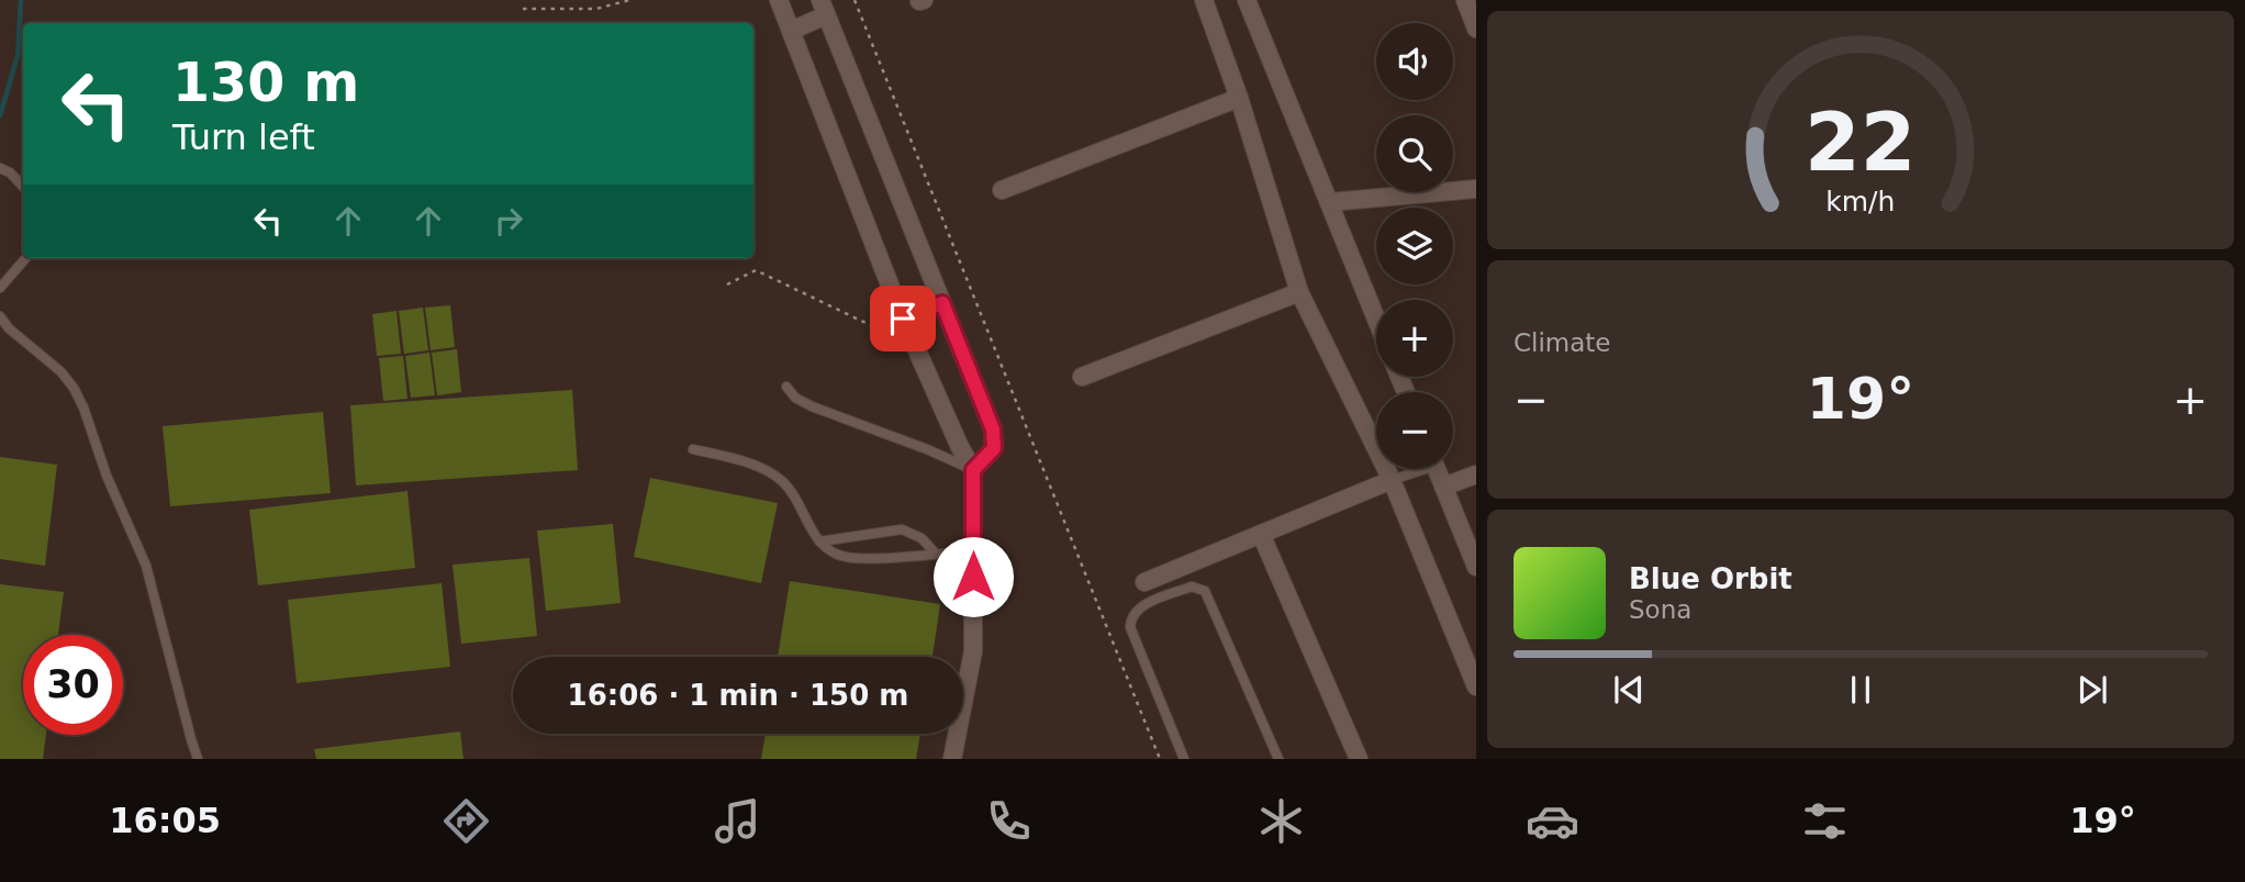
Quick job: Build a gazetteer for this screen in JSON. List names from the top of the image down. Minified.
{"page":{"map_buttons":["+","−"],"turn":["130 m","Turn left"],"tile":"Climate","heat":["−","19°","+"],"song":["Blue Orbit","Sona"],"limit":"30","trip":"16:06 · 1 min · 150 m","tabs":["16:05","19°"],"gauge":["22","km/h"]}}
